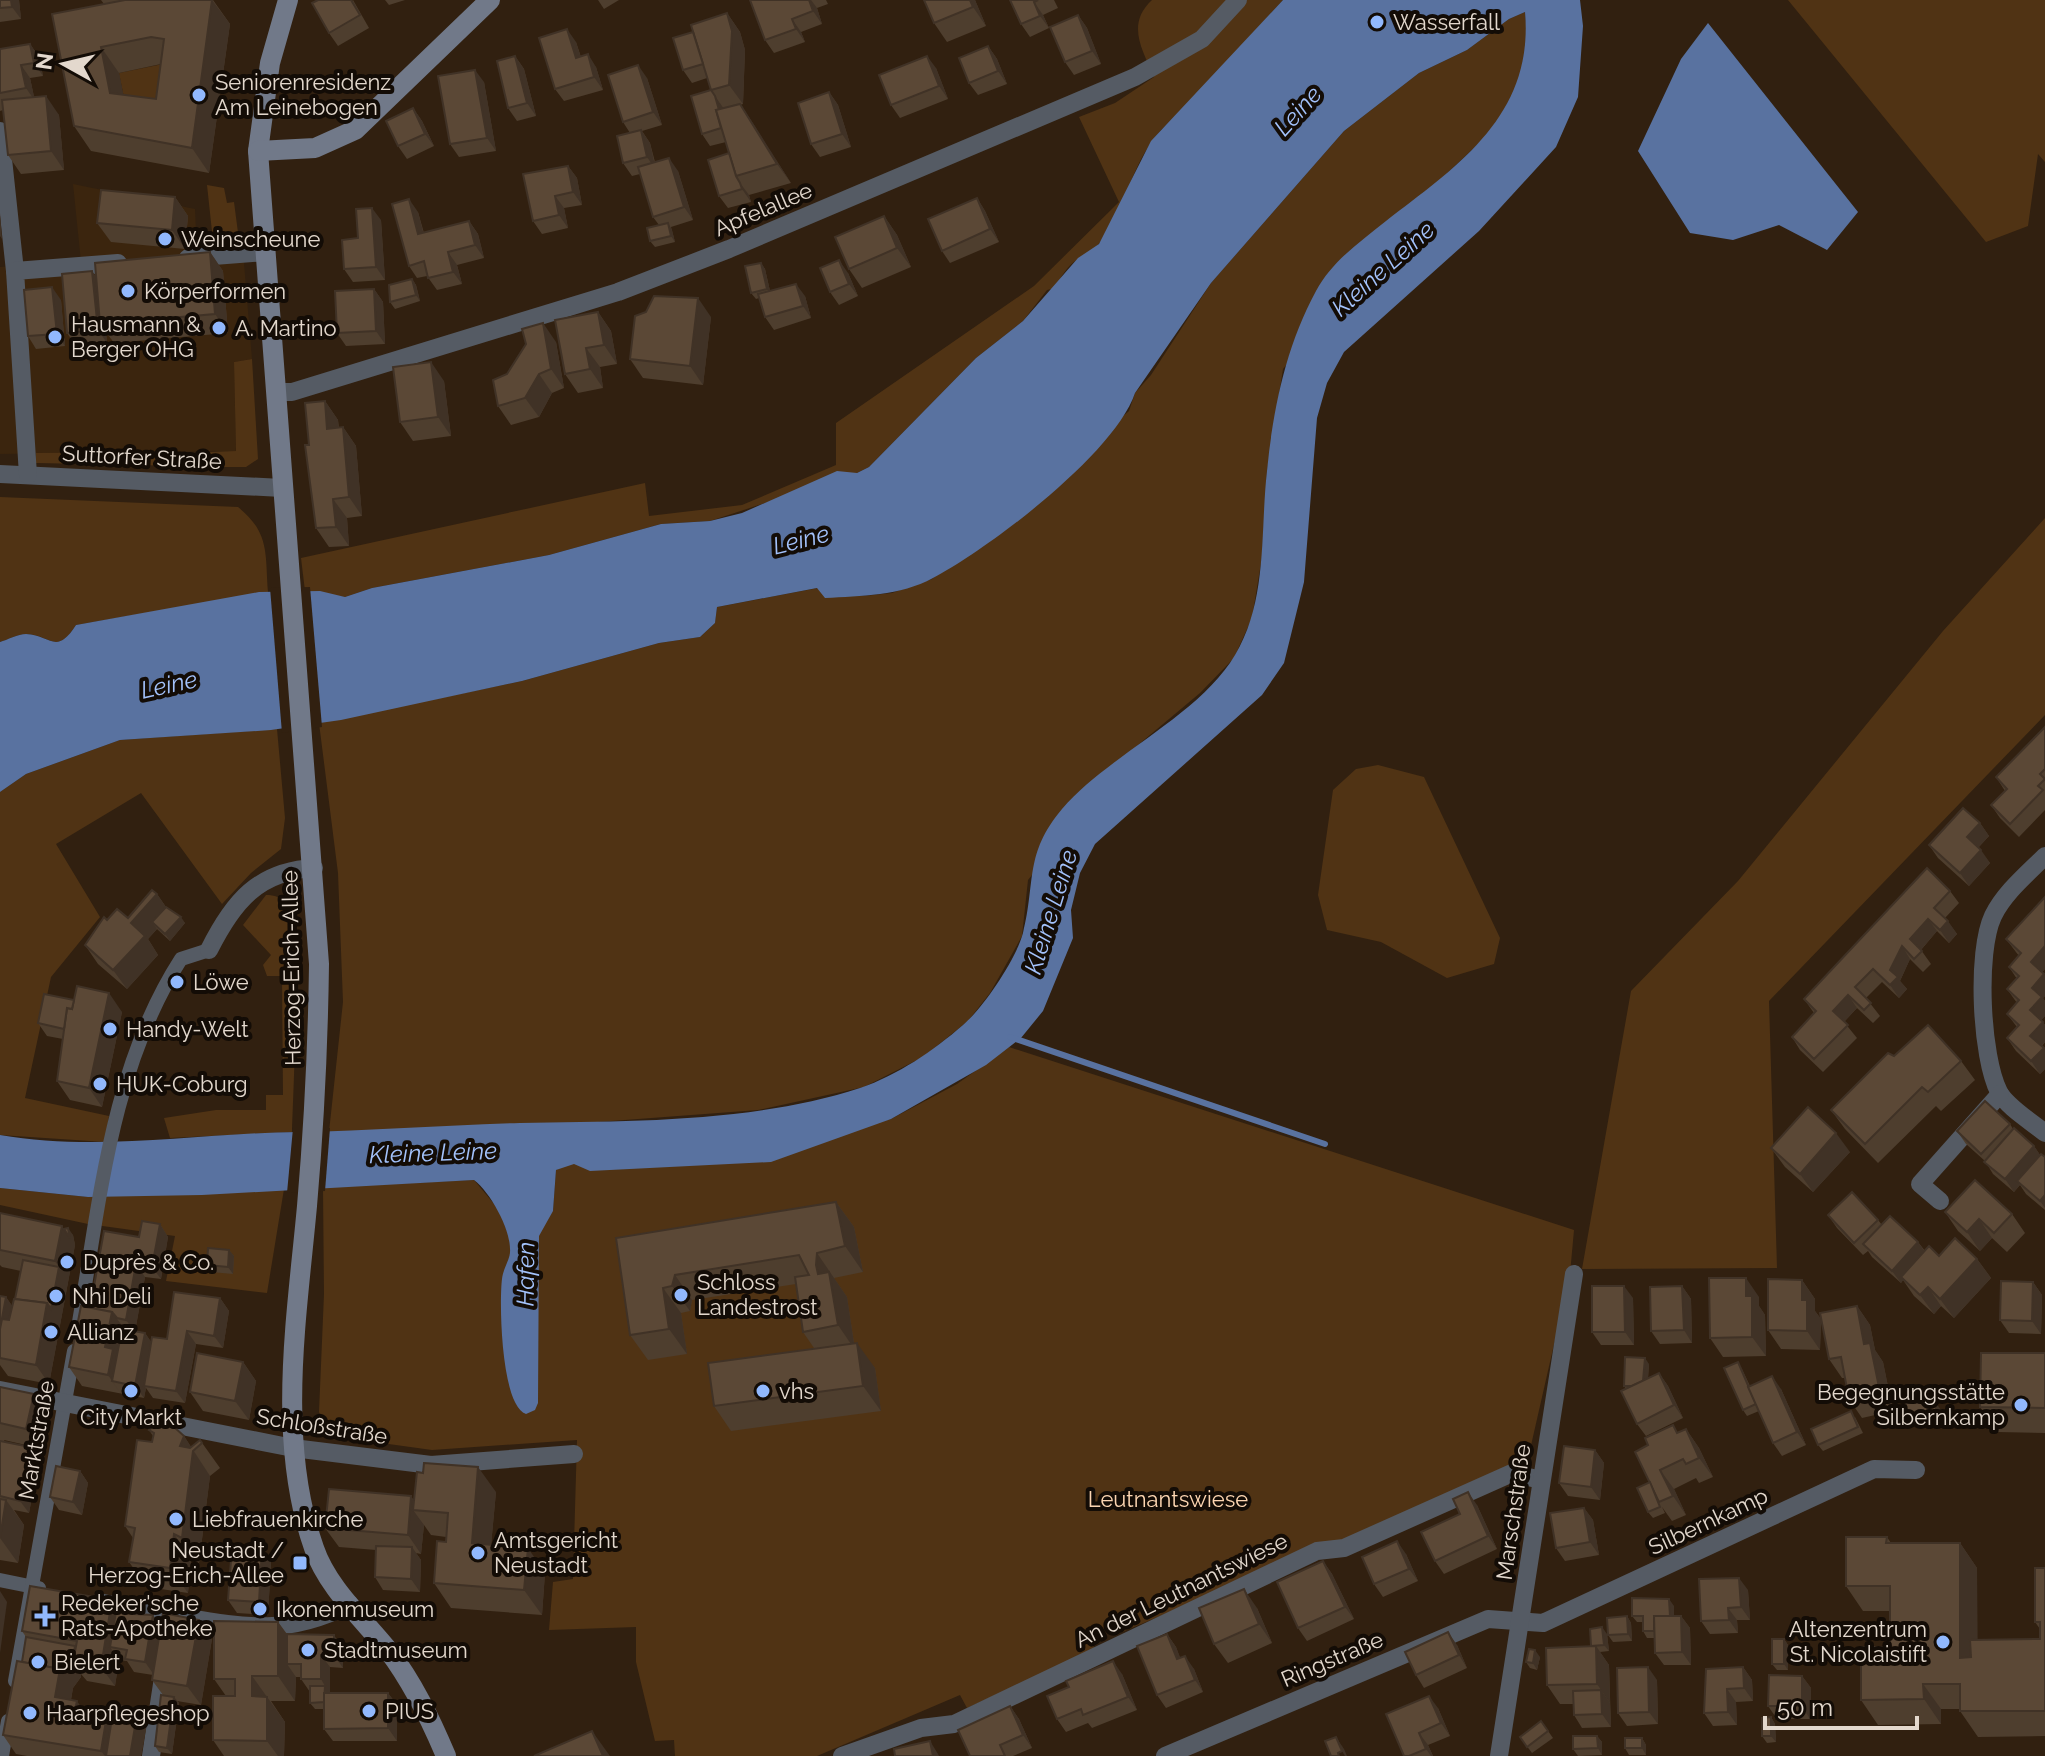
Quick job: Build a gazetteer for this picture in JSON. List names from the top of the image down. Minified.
{"streets":{"main road":["Herzog-Erich-Allee"],"street":["Apfelallee","Suttorfer Straße","Schloßstraße","Marktstraße","Marschstraße","Silbernkamp","An der Leutnantswiese","Ringstraße"]},"crossings":[["Apfelallee","Herzog-Erich-Allee"],["Suttorfer Straße","Herzog-Erich-Allee"],["Herzog-Erich-Allee","Schloßstraße"],["Schloßstraße","Marktstraße"],["Marschstraße","Silbernkamp"],["Marschstraße","An der Leutnantswiese"],["Marschstraße","Ringstraße"],["Silbernkamp","Ringstraße"]],"water":["Leine","Kleine Leine","Hafen"],"parks":["Leutnantswiese"],"places":{"other":["Wasserfall","Seniorenresidenz Am Leinebogen","Weinscheune","Körperformen","A. Martino","Hausmann & Berger OHG","Löwe","Handy-Welt","HUK-Coburg","Duprès & Co.","Schloss Landestrost","Nhi Deli","Allianz","City Markt","vhs","Begegnungsstätte Silbernkamp","Liebfrauenkirche","Amtsgericht Neustadt","Ikonenmuseum","Altenzentrum St. Nicolaistift","Stadtmuseum","Bielert","PIUS","Haarpflegeshop"],"transit":["Neustadt / Herzog-Erich-Allee"],"health":["Redeker'sche Rats-Apotheke"]},"scale_bar":"50 m","north":"left"}
